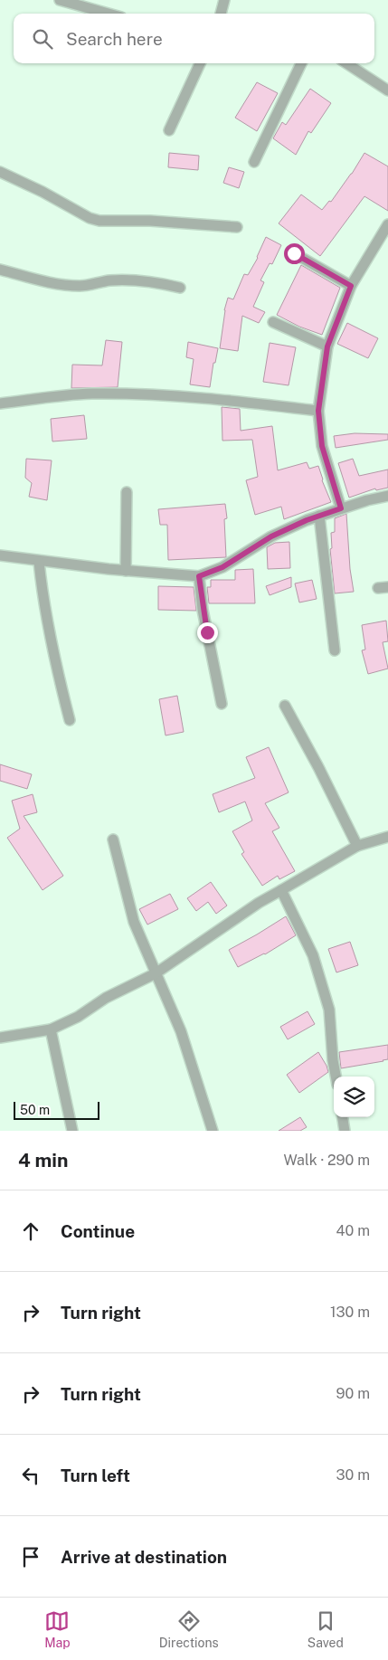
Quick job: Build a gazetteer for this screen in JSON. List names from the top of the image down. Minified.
{"scale_bar":"50 m","page":{"search":"Search here","scale":"50 m","heading":["4 min","Walk · 290 m"],"list":[["Continue","40 m"],["Turn right","130 m"],["Turn right","90 m"],["Turn left","30 m"],"Arrive at destination"],"nav":["Map","Directions","Saved"]}}
